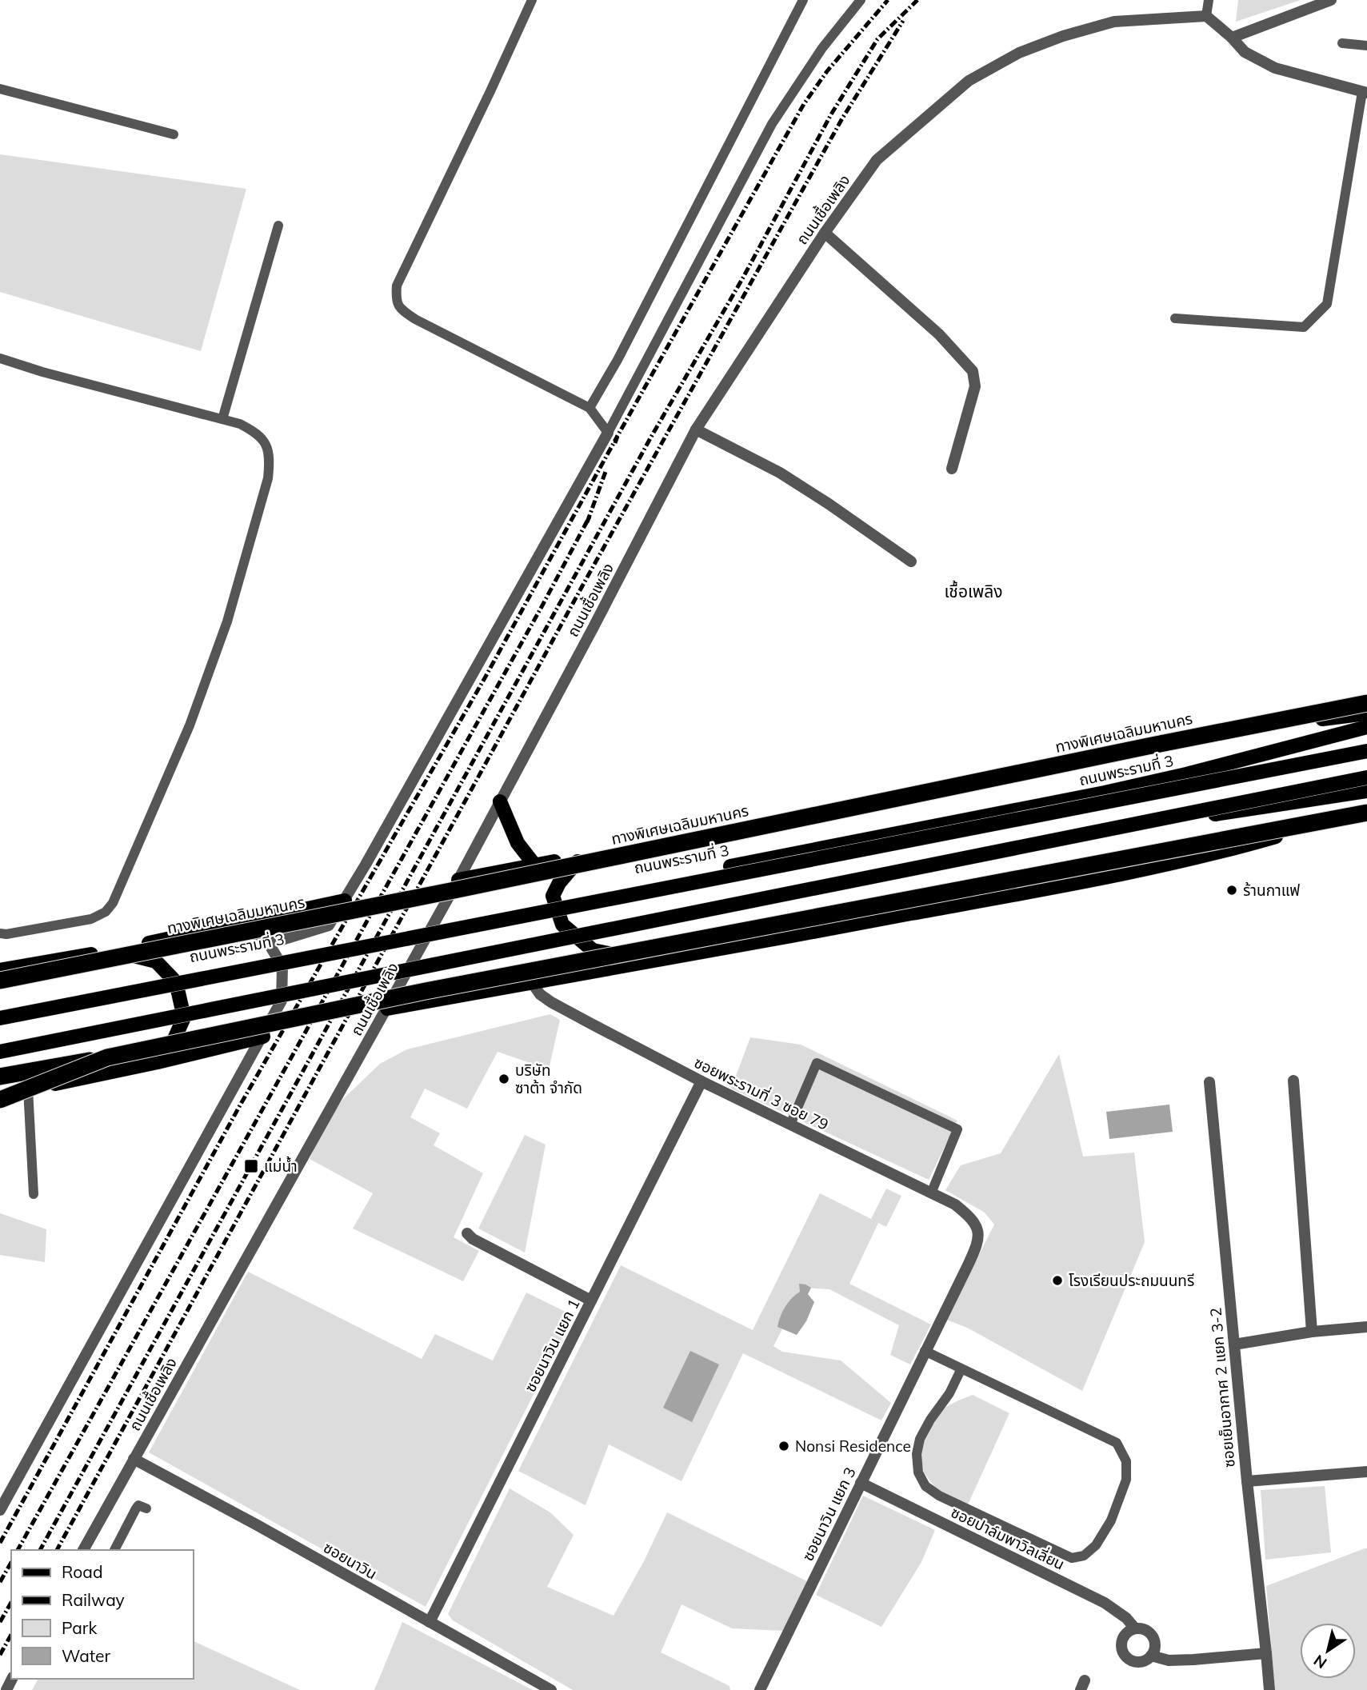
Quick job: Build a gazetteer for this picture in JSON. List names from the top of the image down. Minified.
{"streets":{"highway":["ทางพิเศษเฉลิมมหานคร"],"main road":["ถนนพระรามที่ 3"],"street":["ถนนเชื้อเพลิง","ซอยพระรามที่ 3 ซอย 79","ซอยนาวิน แยก 1","ซอยเย็นอากาศ 2 แยก 3-2","ซอยนาวิน แยก 3","ซอยปาล์มพาวิลเลี่ยน","ซอยนาวิน"]},"crossings":[["ถนนเชื้อเพลิง","ถนนพระรามที่ 3"],["ถนนเชื้อเพลิง","ซอยนาวิน"],["ซอยพระรามที่ 3 ซอย 79","ซอยนาวิน แยก 1"],["ซอยพระรามที่ 3 ซอย 79","ซอยนาวิน แยก 3"],["ซอยนาวิน แยก 1","ซอยนาวิน"],["ซอยนาวิน แยก 3","ซอยปาล์มพาวิลเลี่ยน"]],"districts":["เชื้อเพลิง"],"places":{"other":["ร้านกาแฟ","บริษัท ซาต้า จำกัด","โรงเรียนประถมนนทรี","Nonsi Residence"],"transit":["แม่น้ำ"]},"legend":["Road","Railway","Park","Water"],"north":"bottom left"}
